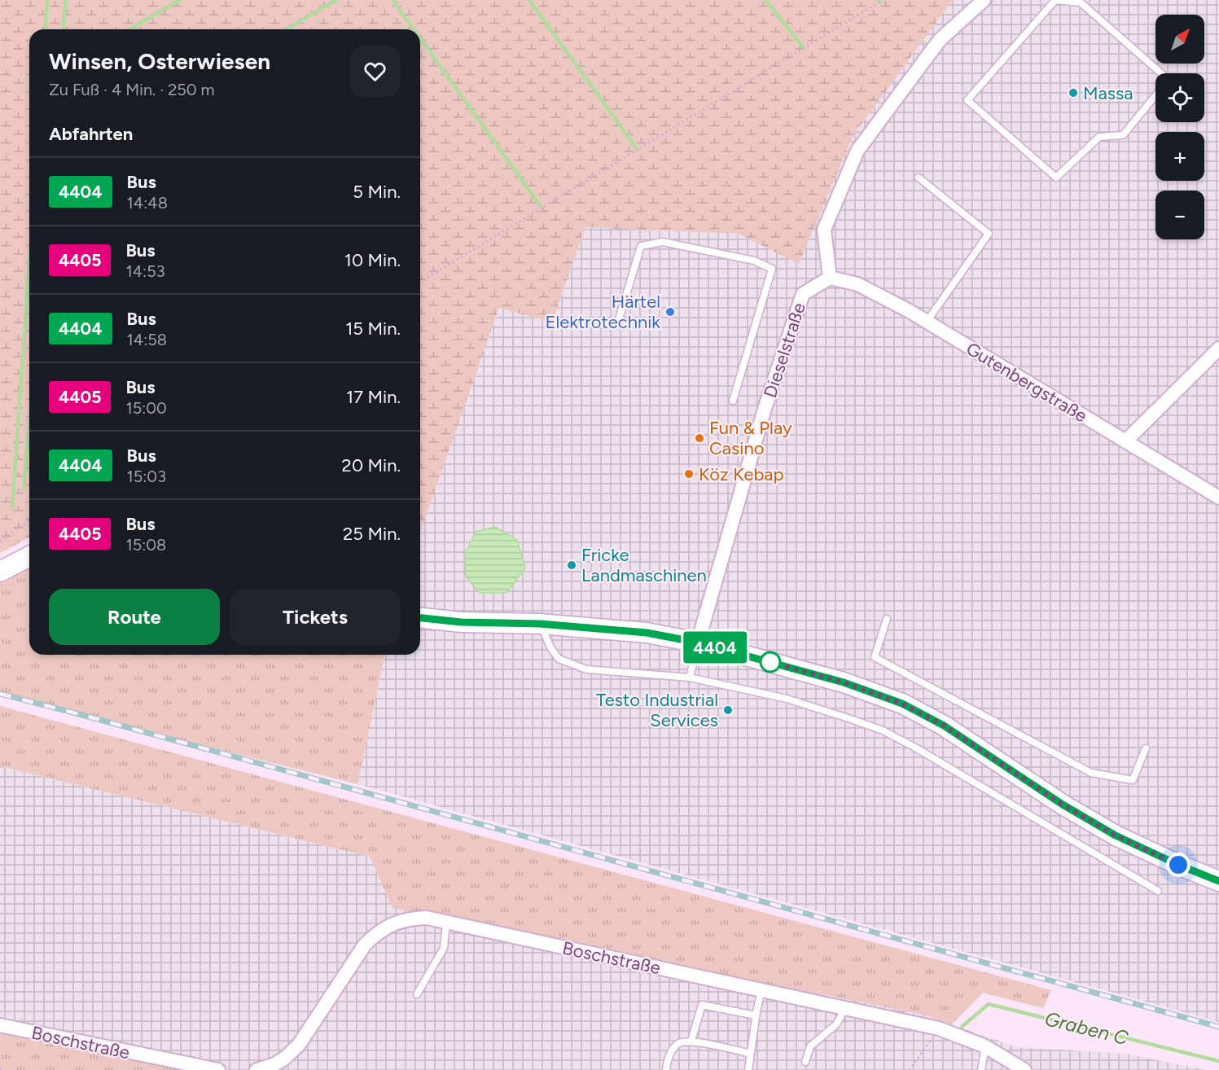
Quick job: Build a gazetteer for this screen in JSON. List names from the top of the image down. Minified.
{"streets":{"street":["Dieselstraße","Gutenbergstraße","Boschstraße"]},"crossings":[["Dieselstraße","Gutenbergstraße"]],"water":["Graben C"],"places":["Massa","Härtel Elektrotechnik","Fun & Play Casino","Köz Kebap","Fricke Landmaschinen","Testo Industrial Services"],"lines":["bus line 4404"],"north":"top right","page":{"on_map":"4404","map_buttons":["+","−"],"heading":[["Winsen, Osterwiesen","Zu Fuß · 4 Min. · 250 m"],"Abfahrten"],"list":[{"mark":"4404","name":"Bus","note":"14:48","value":"5 Min."},{"mark":"4405","name":"Bus","note":"14:53","value":"10 Min."},{"mark":"4404","name":"Bus","note":"14:58","value":"15 Min."},{"mark":"4405","name":"Bus","note":"15:00","value":"17 Min."},{"mark":"4404","name":"Bus","note":"15:03","value":"20 Min."},{"mark":"4405","name":"Bus","note":"15:08","value":"25 Min."}],"buttons":["Route","Tickets"]}}
